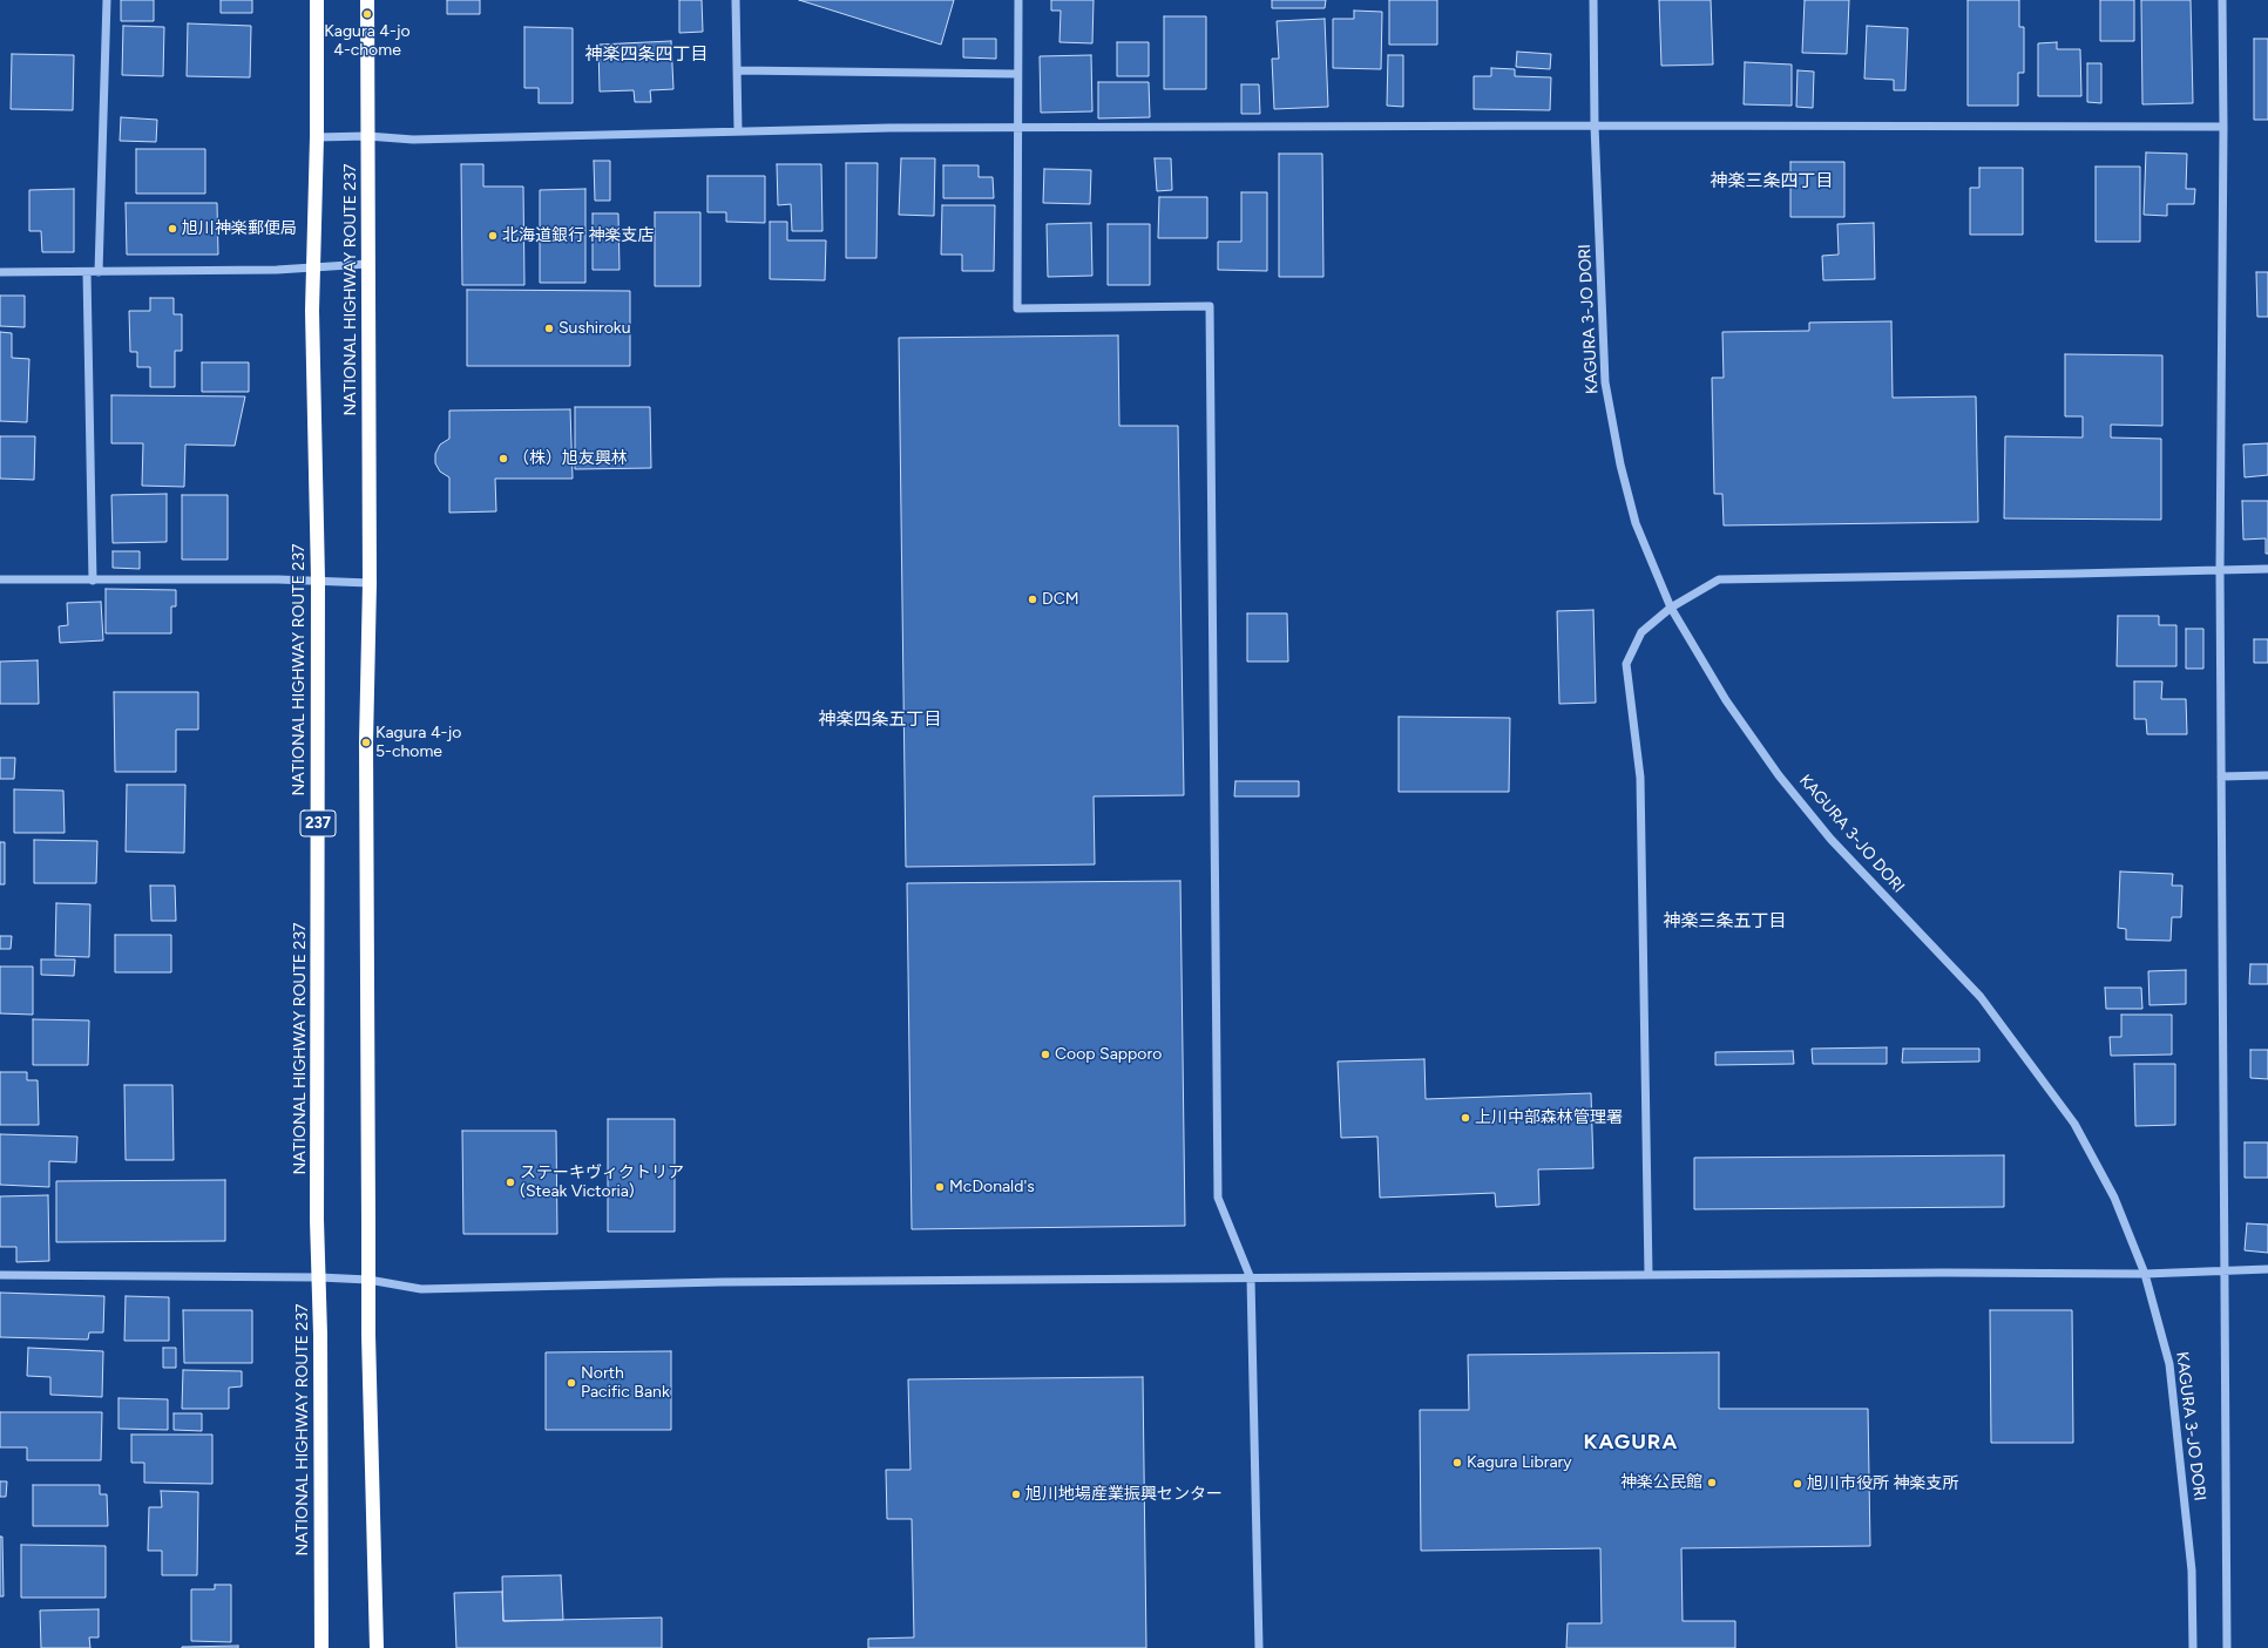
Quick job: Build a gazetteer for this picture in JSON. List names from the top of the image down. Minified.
{"streets":{"highway":["NATIONAL HIGHWAY ROUTE 237","237"],"street":["KAGURA 3-JO DORI"]},"districts":["神楽四条四丁目","神楽三条四丁目","神楽四条五丁目","神楽三条五丁目","KAGURA"],"places":["Kagura 4-jo 4-chome","旭川神楽郵便局","北海道銀行 神楽支店","Sushiroku","（株）旭友興林","DCM","Kagura 4-jo 5-chome","Coop Sapporo","上川中部森林管理署","ステーキヴィクトリア (Steak Victoria)","McDonald's","North Pacific Bank","Kagura Library","神楽公民館","旭川市役所 神楽支所","旭川地場産業振興センター"]}
